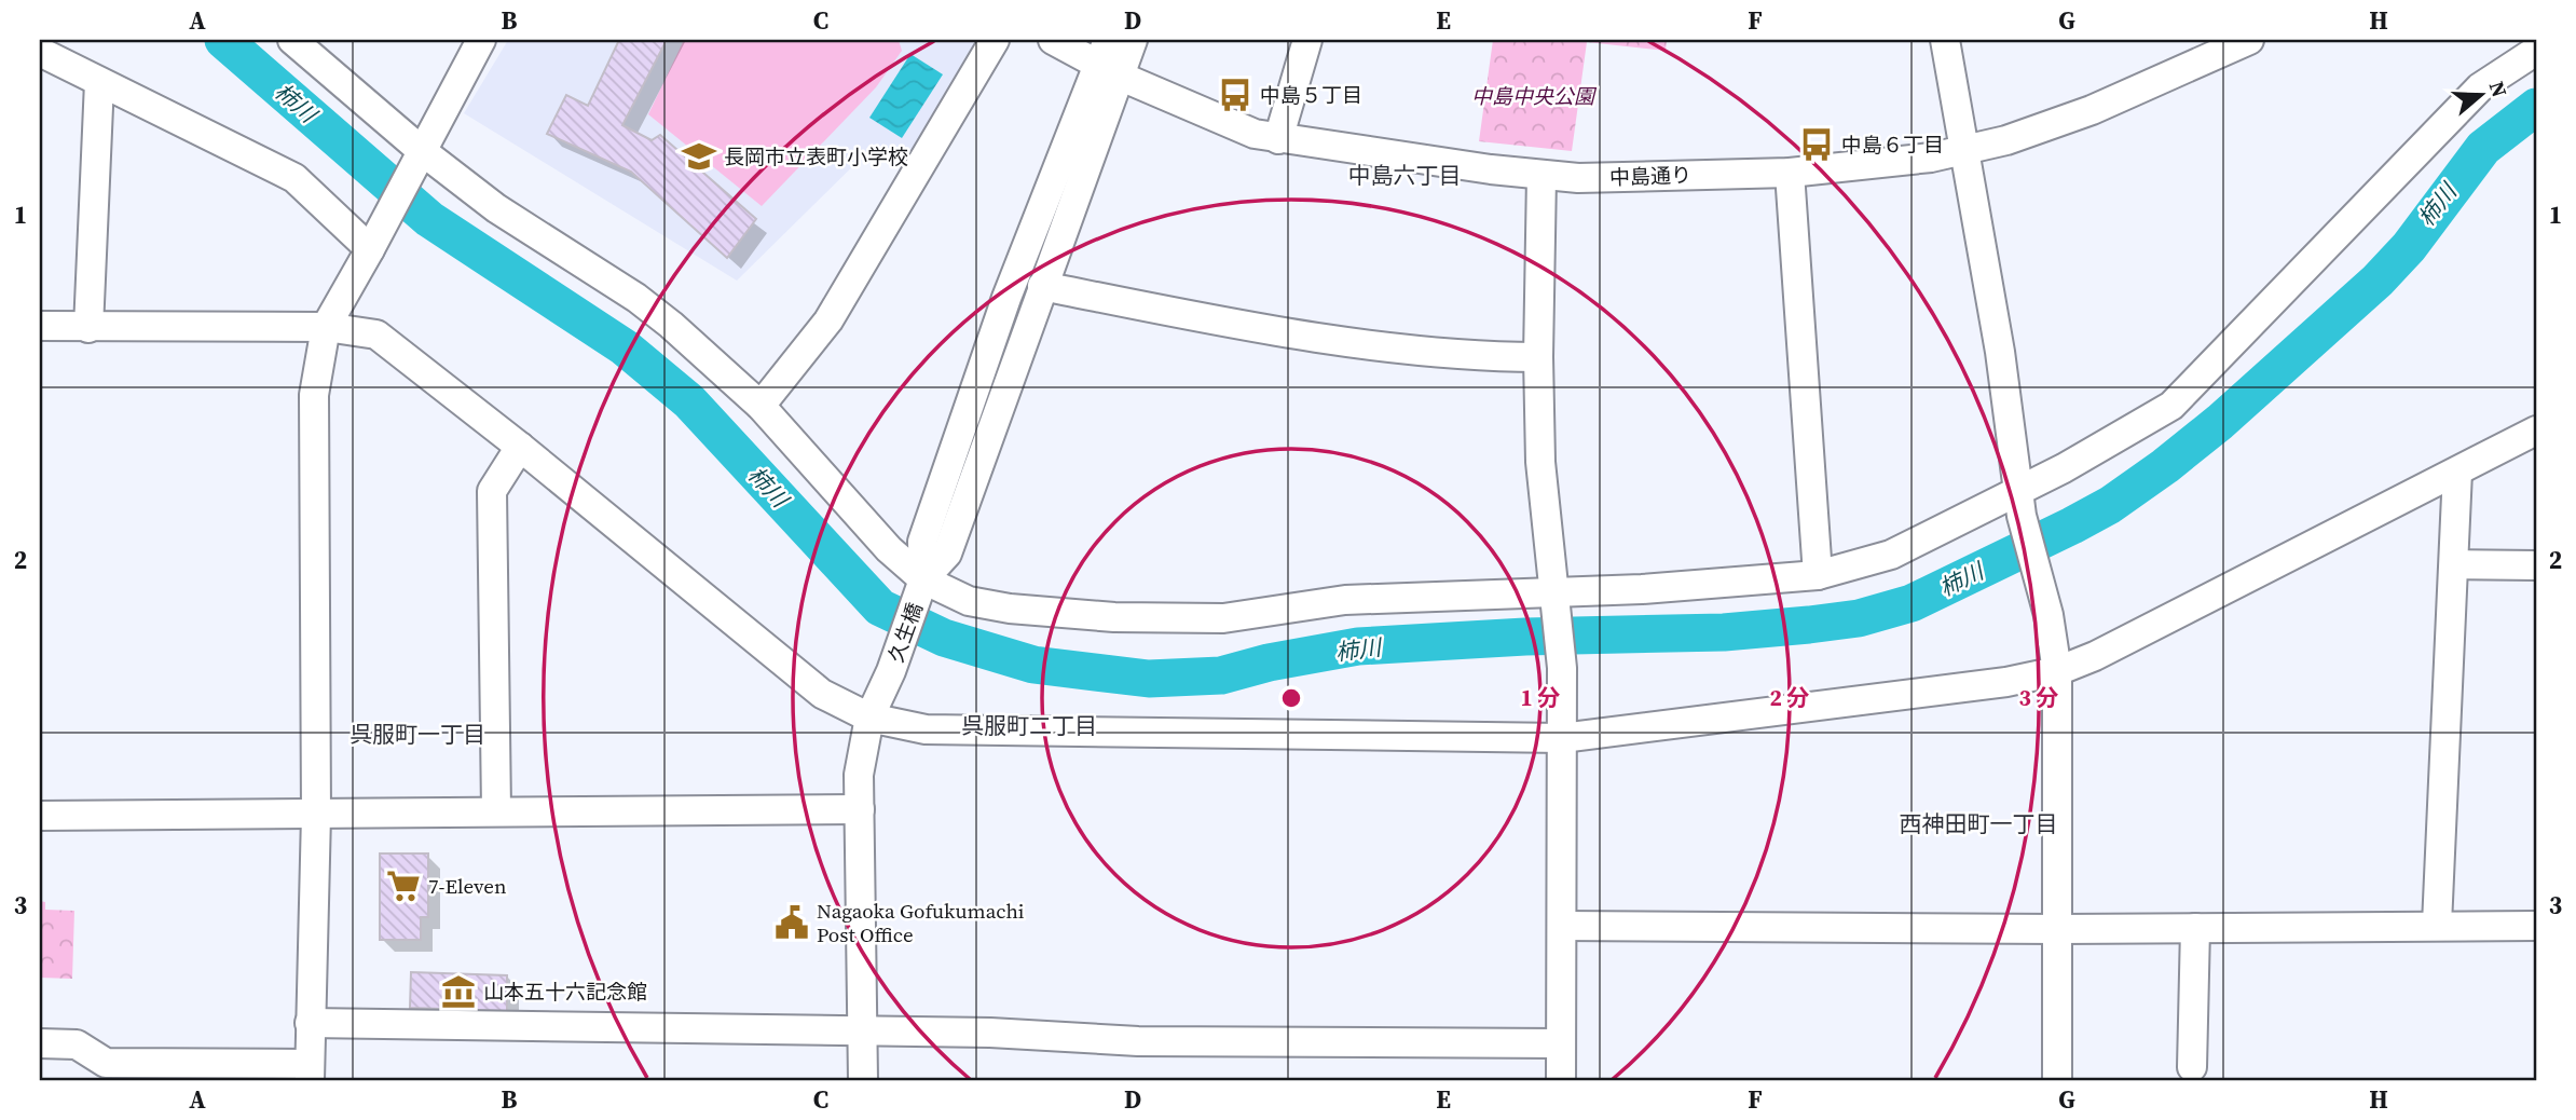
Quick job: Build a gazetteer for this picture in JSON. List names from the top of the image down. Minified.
{"streets":{"street":["中島通り","久生橋"]},"districts":["中島六丁目","呉服町二丁目","呉服町一丁目","西神田町一丁目"],"water":["柿川"],"parks":["中島中央公園"],"places":{"bus stop":["中島５丁目","中島６丁目"],"school or university":["長岡市立表町小学校"],"supermarket":["7-Eleven"],"public building":["Nagaoka Gofukumachi Post Office"],"museum":["山本五十六記念館"]},"north":"right","grid":{"columns":["A","B","C","D","E","F","G","H"],"rows":["1","2","3"]},"rings":["1 分","2 分","3 分"]}
